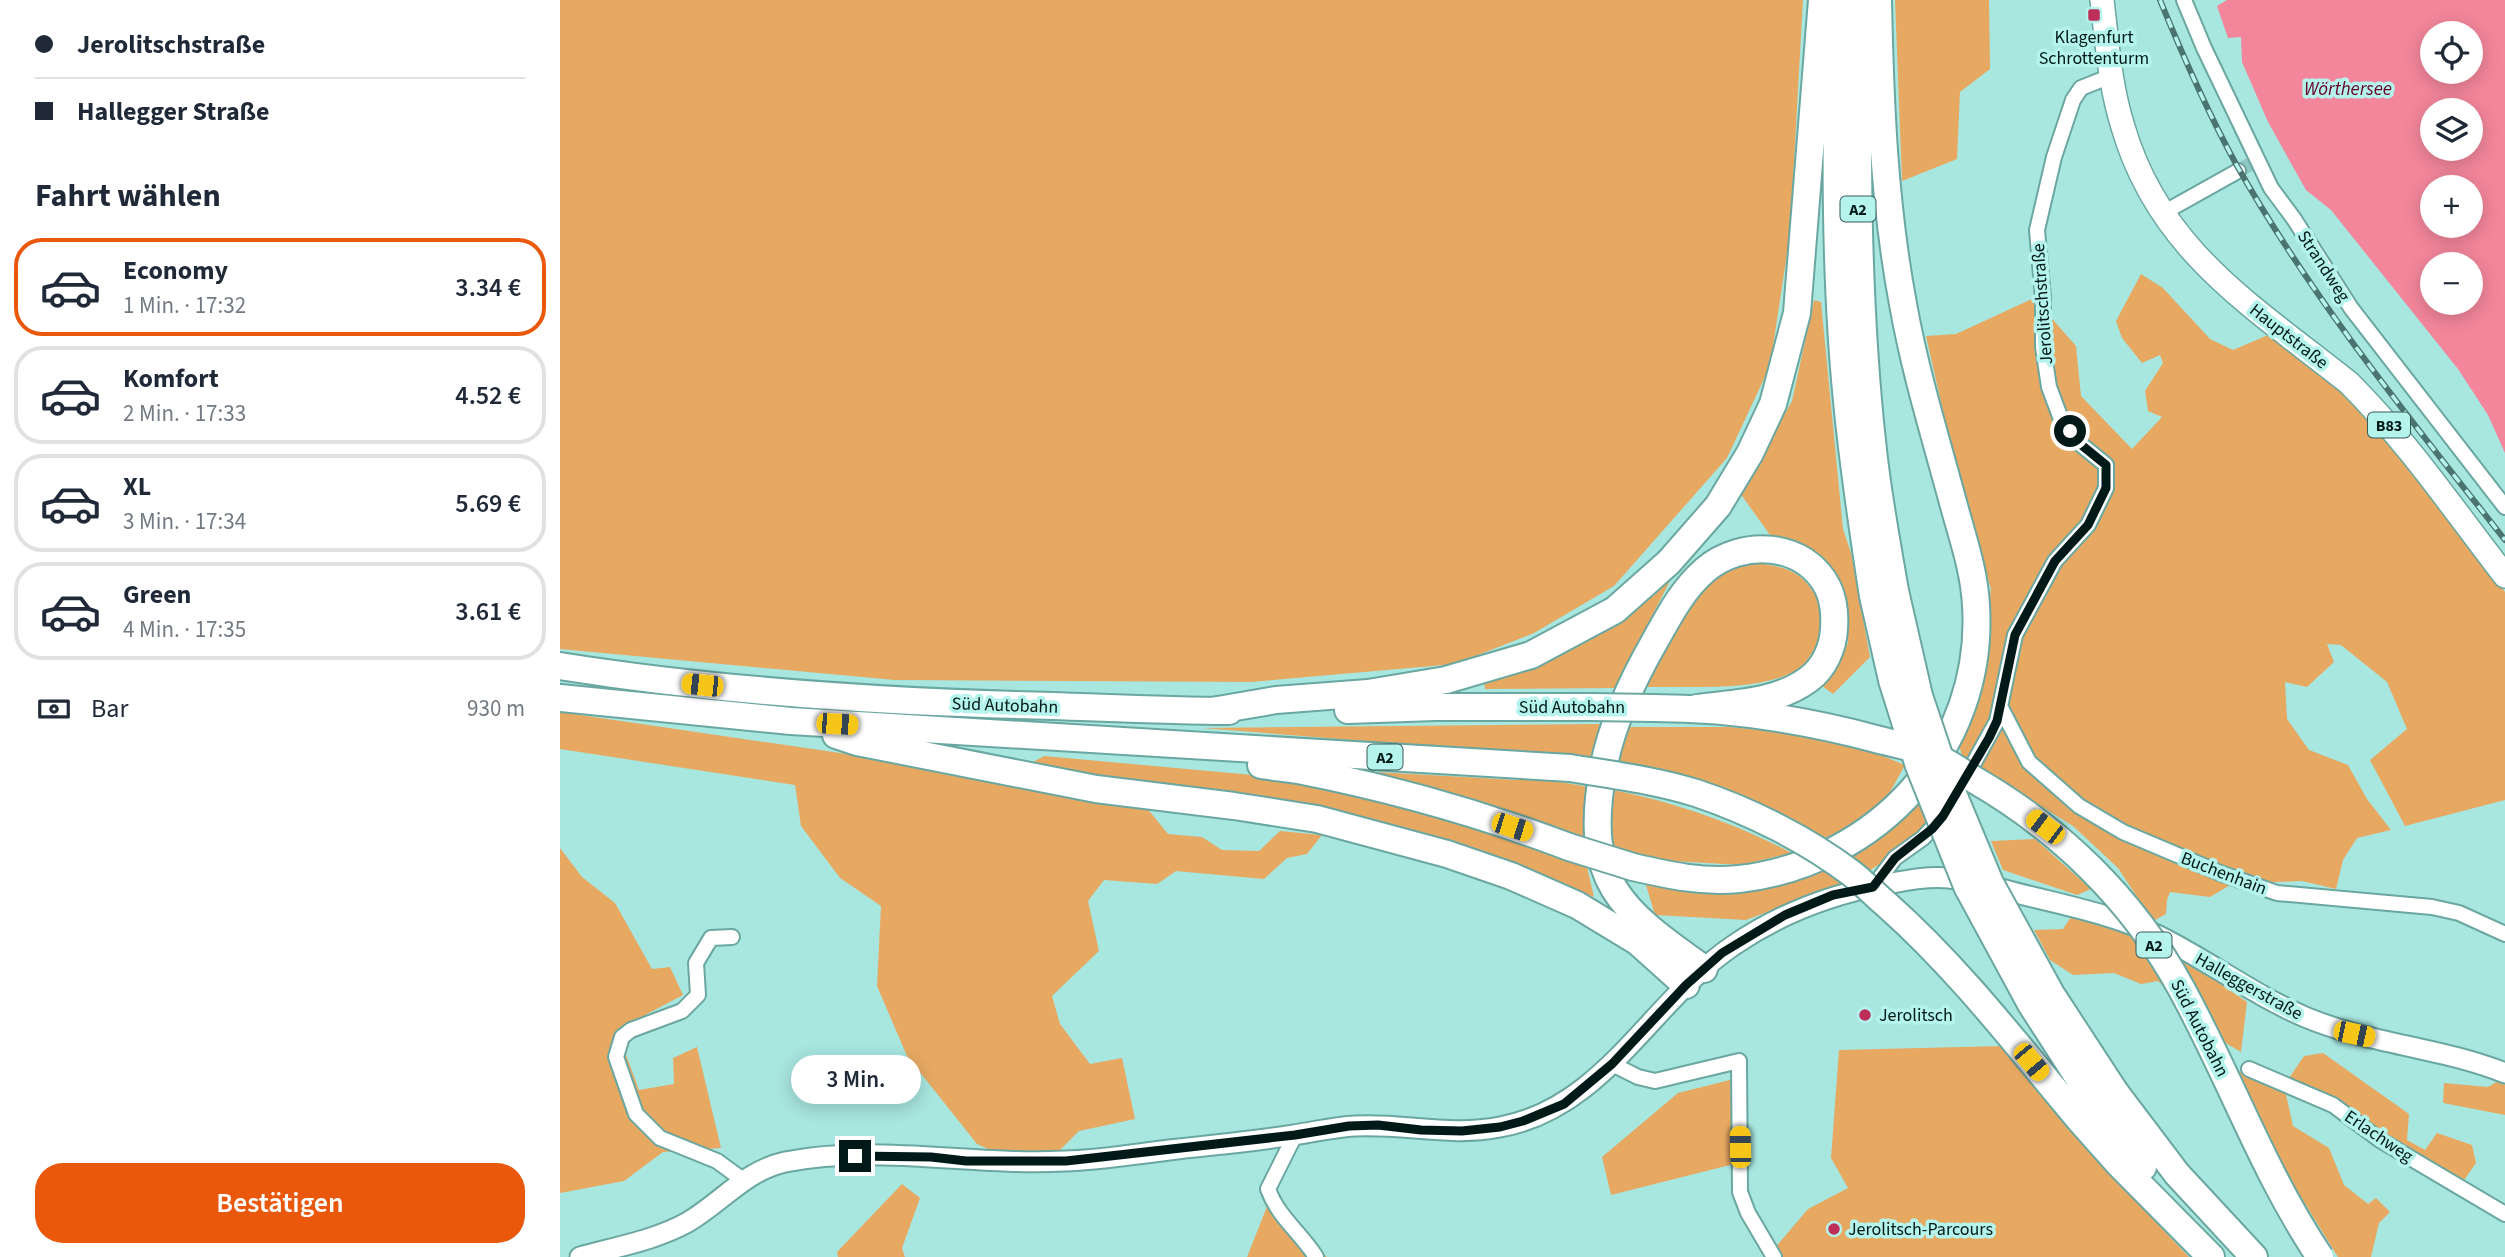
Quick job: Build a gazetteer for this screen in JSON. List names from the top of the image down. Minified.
{"streets":{"highway":["A2","Süd Autobahn"],"main road":["Hauptstraße","B83","Halleggerstraße"],"street":["Strandweg","Jerolitschstraße","Buchenhain","Erlachweg"]},"crossings":[["A2","Süd Autobahn"],["Jerolitschstraße","Hauptstraße"],["Jerolitschstraße","B83"],["Jerolitschstraße","Buchenhain"],["Jerolitschstraße","Halleggerstraße"],["Hauptstraße","B83"]],"water":["Wörthersee"],"places":{"transit":["Klagenfurt Schrottenturm"],"other":["Jerolitsch","Jerolitsch-Parcours"]},"page":{"banner":["Jerolitschstraße","Hallegger Straße"],"map_buttons":["+","−"],"heading":"Fahrt wählen","list":[{"name":"Economy","note":"1 Min. · 17:32","value":"3.34 €"},{"name":"Komfort","note":"2 Min. · 17:33","value":"4.52 €"},{"name":"XL","note":"3 Min. · 17:34","value":"5.69 €"},{"name":"Green","note":"4 Min. · 17:35","value":"3.61 €"}],"pay":["Bar","930 m"],"bubble":"3 Min.","buttons":"Bestätigen"}}
